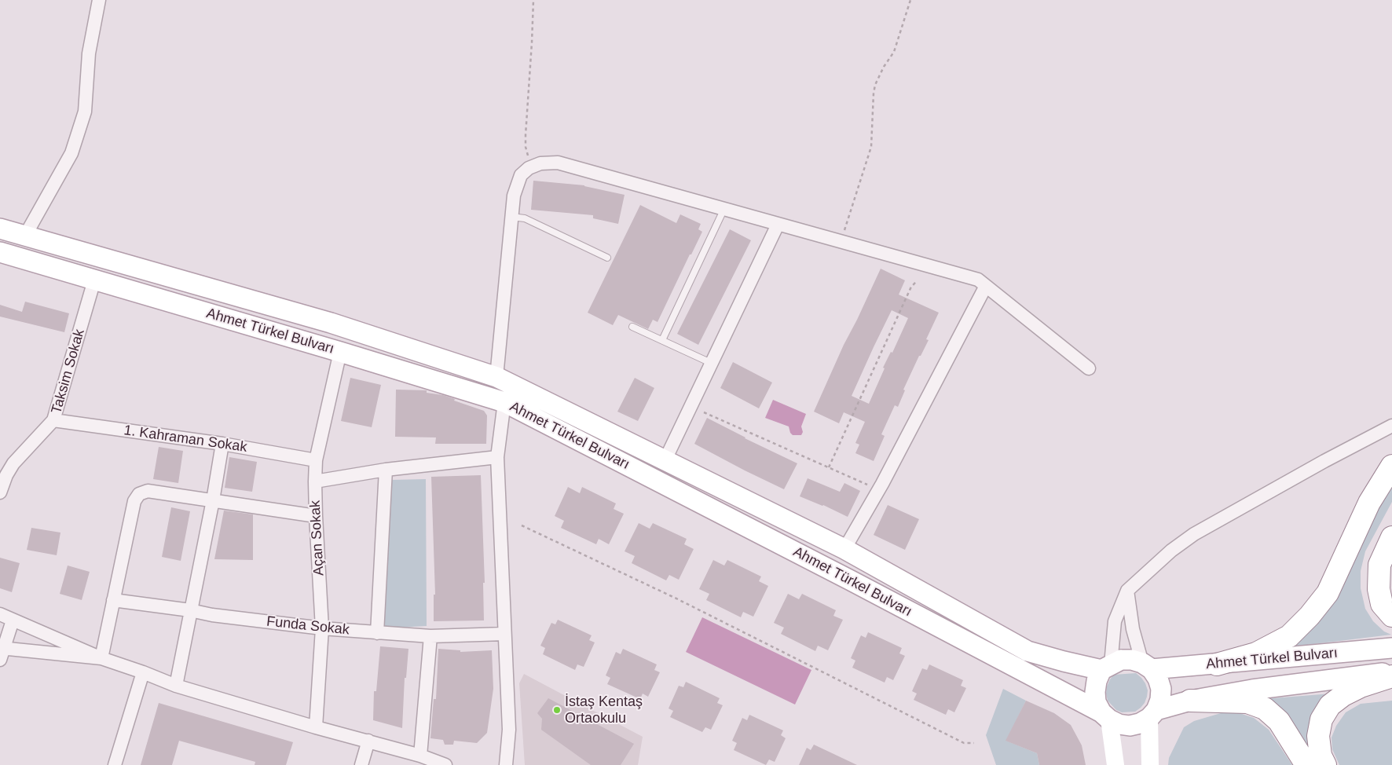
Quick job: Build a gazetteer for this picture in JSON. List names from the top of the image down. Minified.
{"streets":{"main road":["Ahmet Türkel Bulvarı"],"street":["Taksim Sokak","1. Kahraman Sokak","Açan Sokak","Funda Sokak"]},"crossings":[["Ahmet Türkel Bulvarı","Taksim Sokak"],["Ahmet Türkel Bulvarı","Açan Sokak"],["Taksim Sokak","1. Kahraman Sokak"],["1. Kahraman Sokak","Açan Sokak"],["Açan Sokak","Funda Sokak"]],"places":["İstaş Kentaş Ortaokulu"]}
